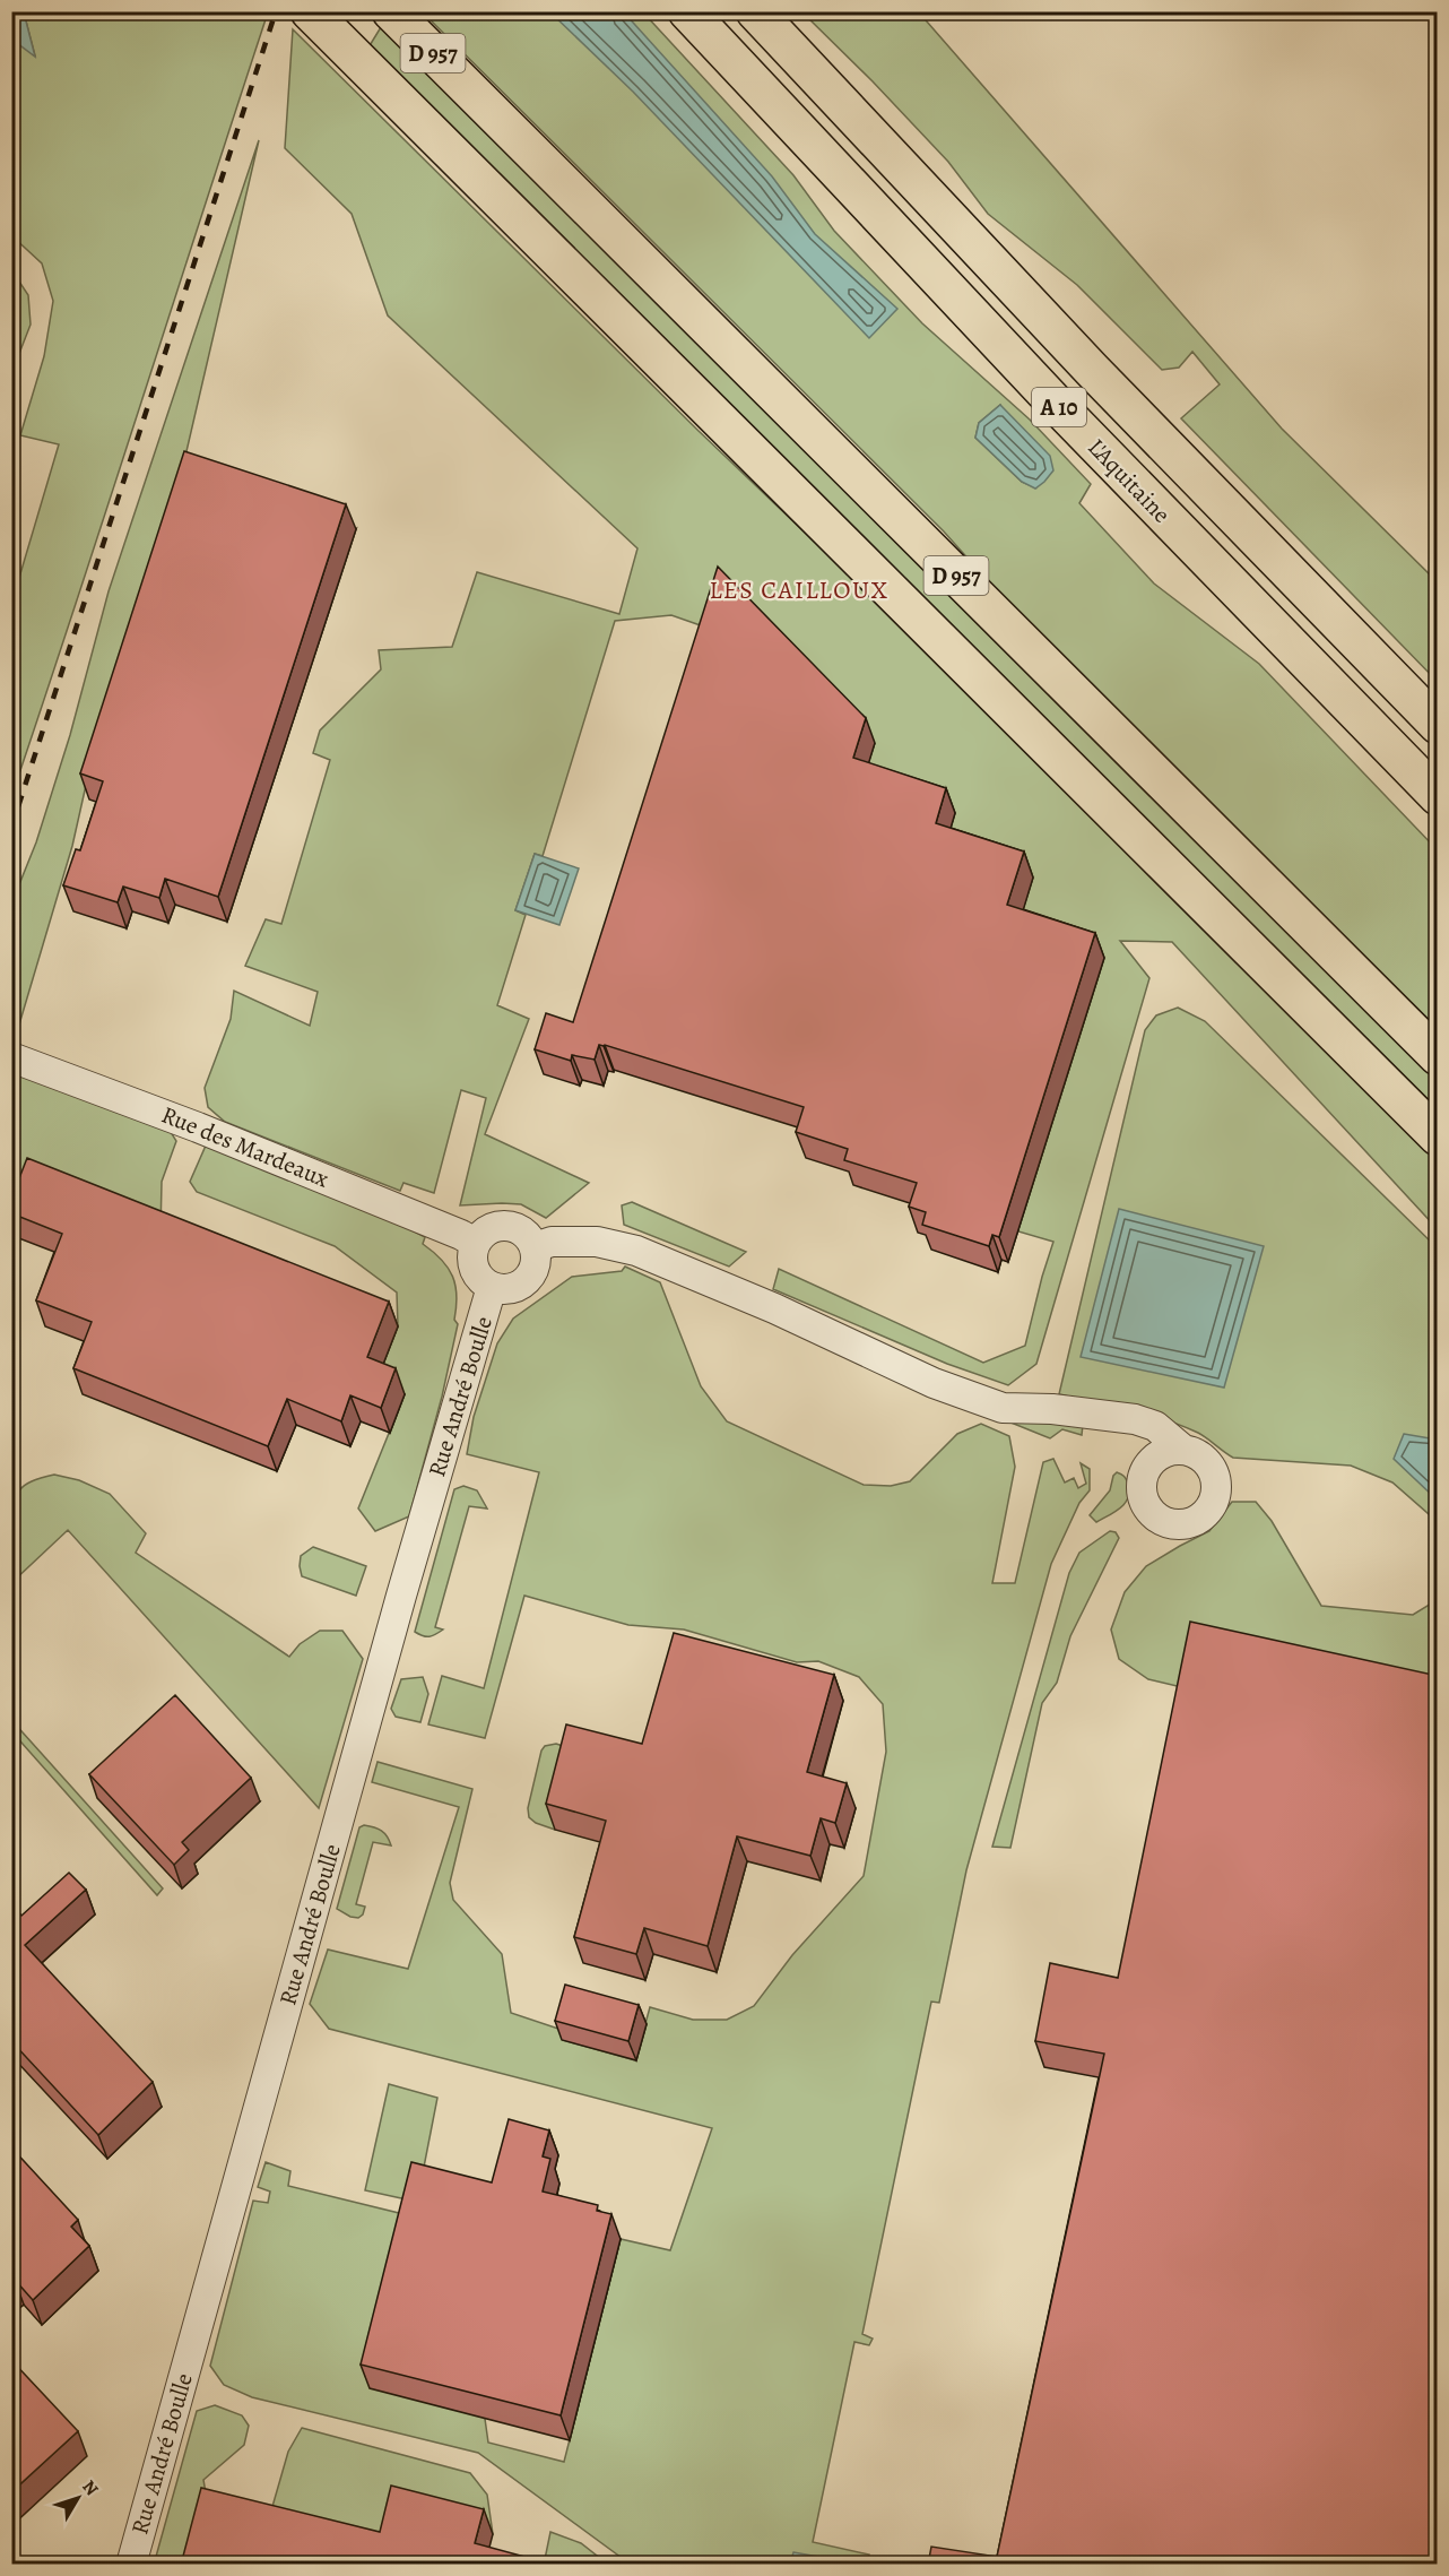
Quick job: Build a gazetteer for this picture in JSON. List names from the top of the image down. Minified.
{"streets":{"main road":["D 957","A 10","L'Aquitaine"],"street":["Rue des Mardeaux","Rue André Boulle"]},"crossings":[["Rue des Mardeaux","Rue André Boulle"]],"districts":["LES CAILLOUX"],"north":"top right"}
